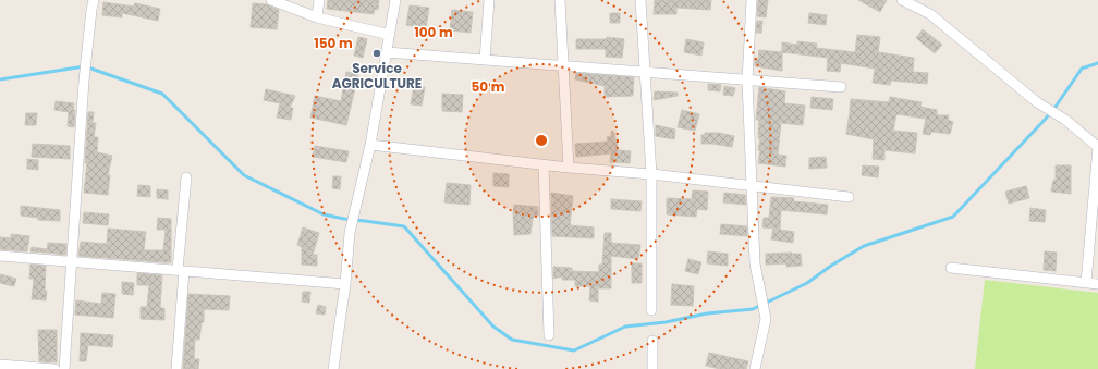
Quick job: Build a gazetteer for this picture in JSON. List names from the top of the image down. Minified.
{"places":["Service AGRICULTURE"],"rings":["100 m","150 m","50 m"]}
